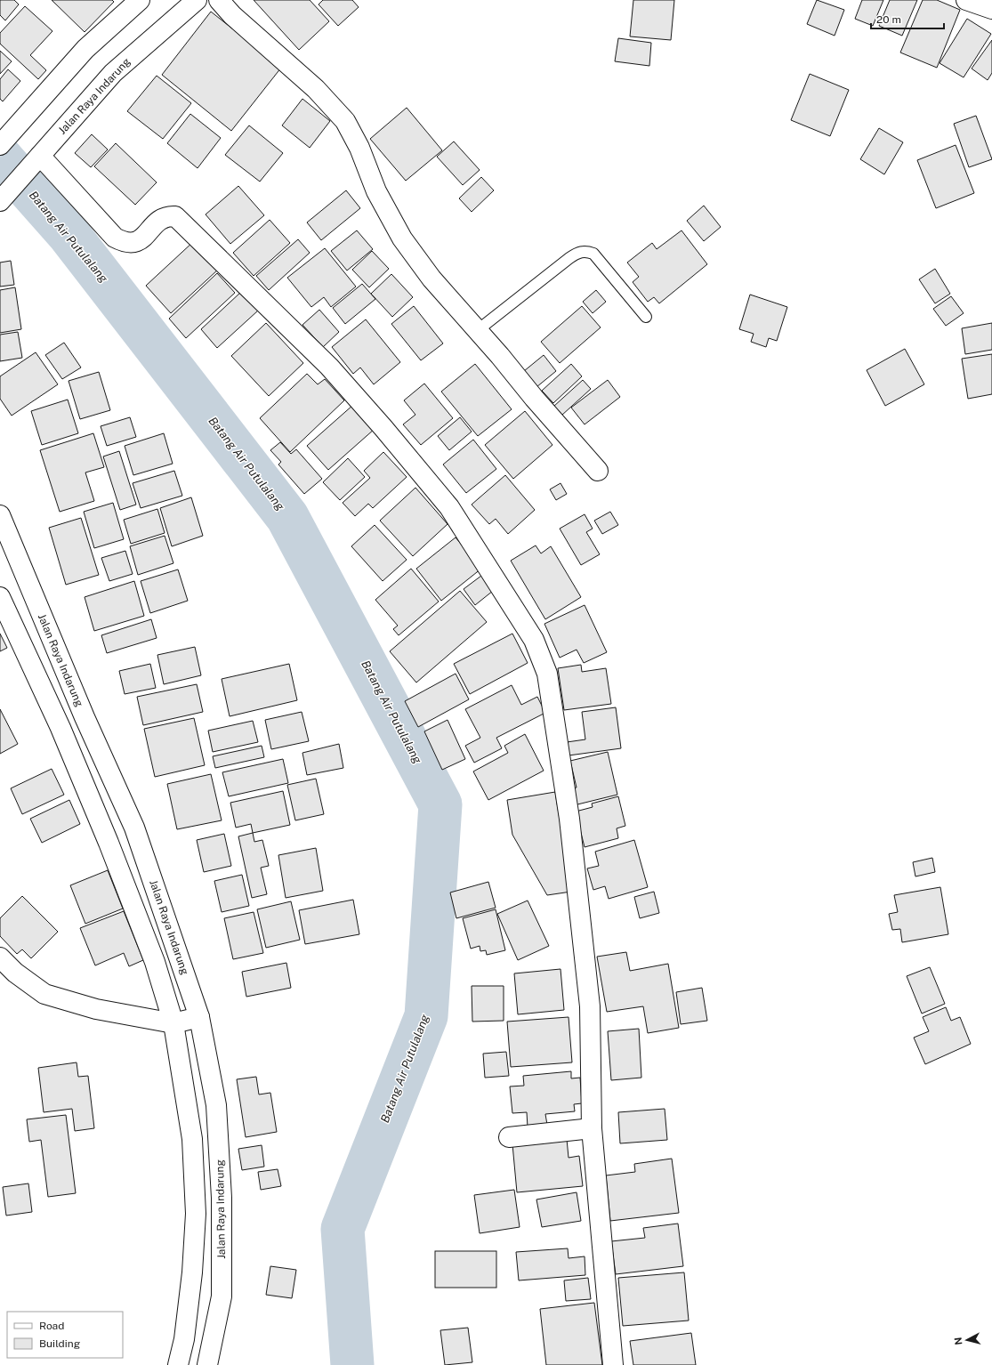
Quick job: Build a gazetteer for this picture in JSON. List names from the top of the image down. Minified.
{"streets":{"main road":["Jalan Raya Indarung"]},"water":["Batang Air Putulalang"],"legend":["Road","Building"],"scale_bar":"20 m","north":"left"}
